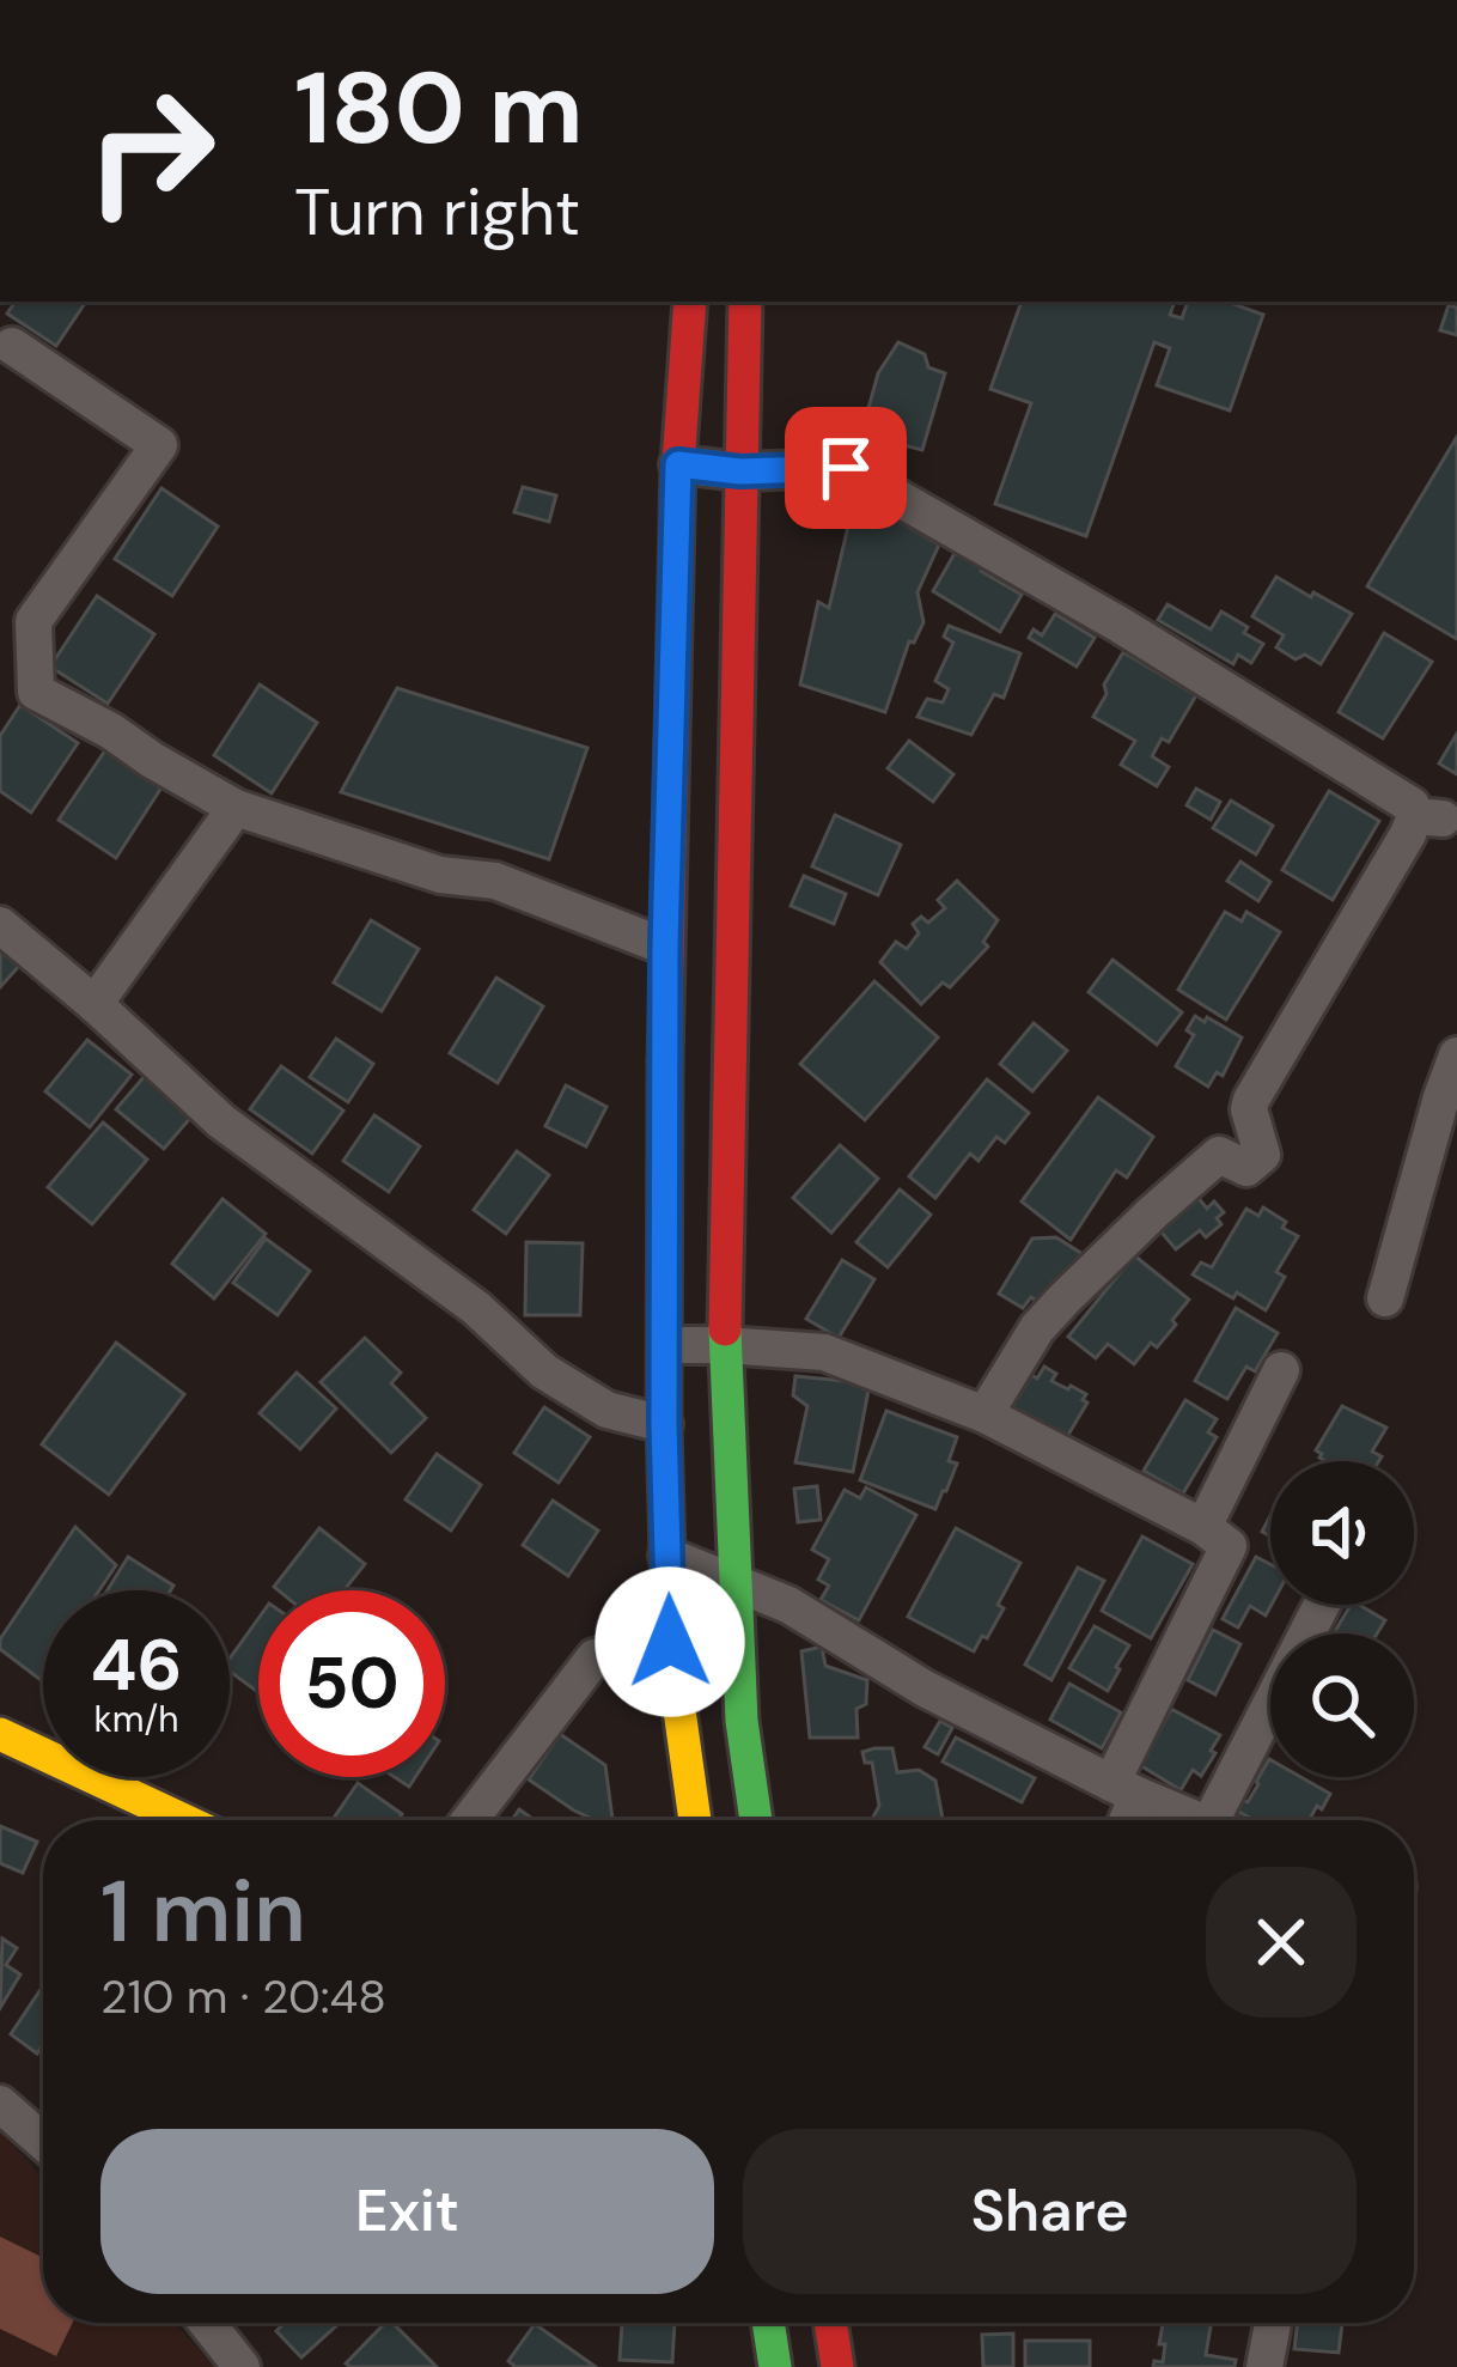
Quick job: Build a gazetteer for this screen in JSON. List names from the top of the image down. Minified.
{"page":{"turn":["180 m","Turn right"],"speed":"46 km/h","limit":"50","heading":["1 min","210 m · 20:48"],"buttons":["Exit","Share"]}}
